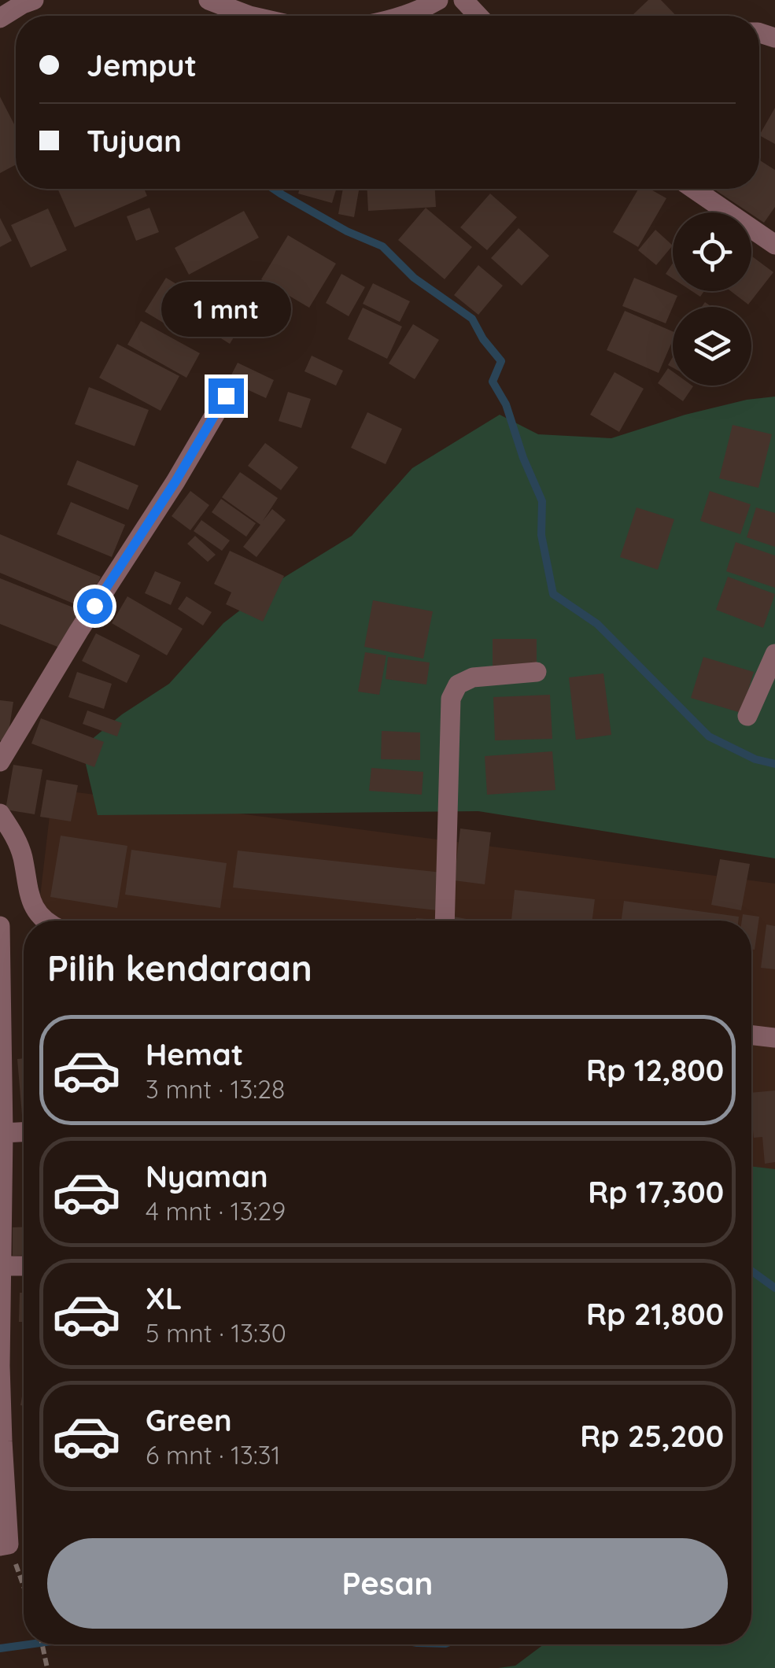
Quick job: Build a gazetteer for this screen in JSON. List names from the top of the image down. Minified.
{"page":{"banner":["Jemput","Tujuan"],"bubble":"1 mnt","heading":"Pilih kendaraan","list":[{"name":"Hemat","note":"3 mnt · 13:28","value":"Rp 12,800"},{"name":"Nyaman","note":"4 mnt · 13:29","value":"Rp 17,300"},{"name":"XL","note":"5 mnt · 13:30","value":"Rp 21,800"},{"name":"Green","note":"6 mnt · 13:31","value":"Rp 25,200"}],"buttons":"Pesan"}}
